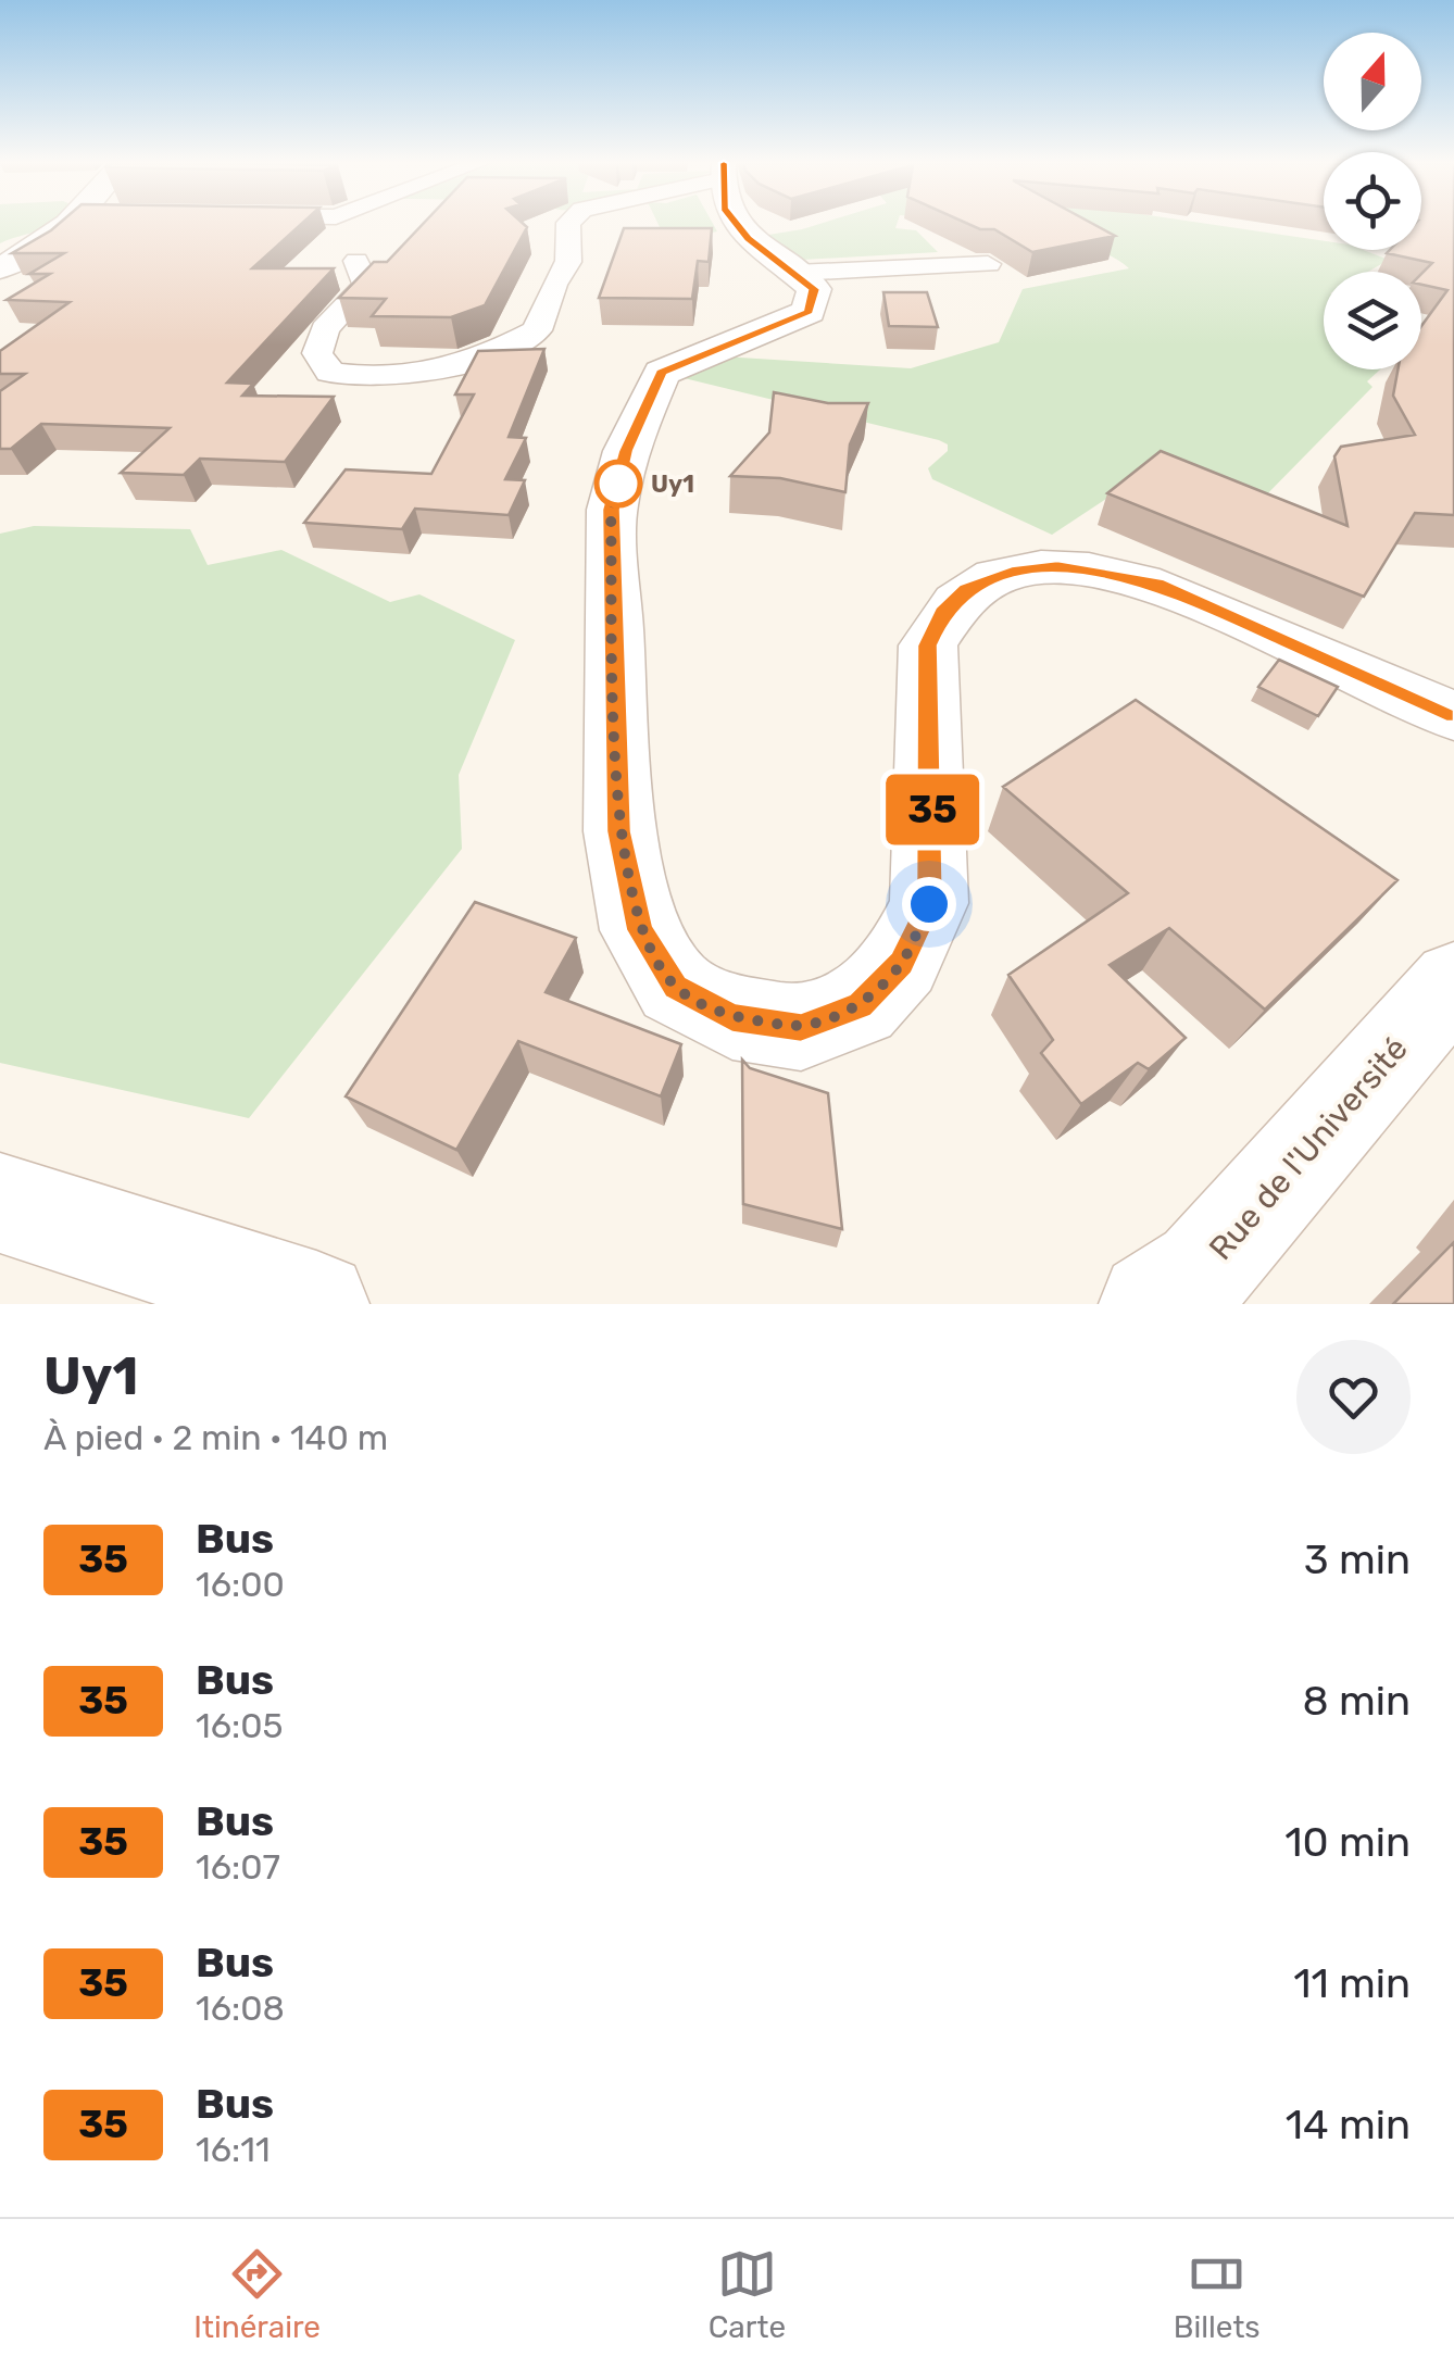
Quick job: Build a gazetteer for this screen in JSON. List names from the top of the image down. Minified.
{"streets":{"street":["Rue de l'Université"]},"places":["Uy1"],"lines":["bus line 35"],"north":"top","page":{"on_map":"35","heading":["Uy1","À pied · 2 min · 140 m"],"list":[{"mark":"35","name":"Bus","note":"16:00","value":"3 min"},{"mark":"35","name":"Bus","note":"16:05","value":"8 min"},{"mark":"35","name":"Bus","note":"16:07","value":"10 min"},{"mark":"35","name":"Bus","note":"16:08","value":"11 min"},{"mark":"35","name":"Bus","note":"16:11","value":"14 min"}],"tabs":["Itinéraire","Carte","Billets"]}}
